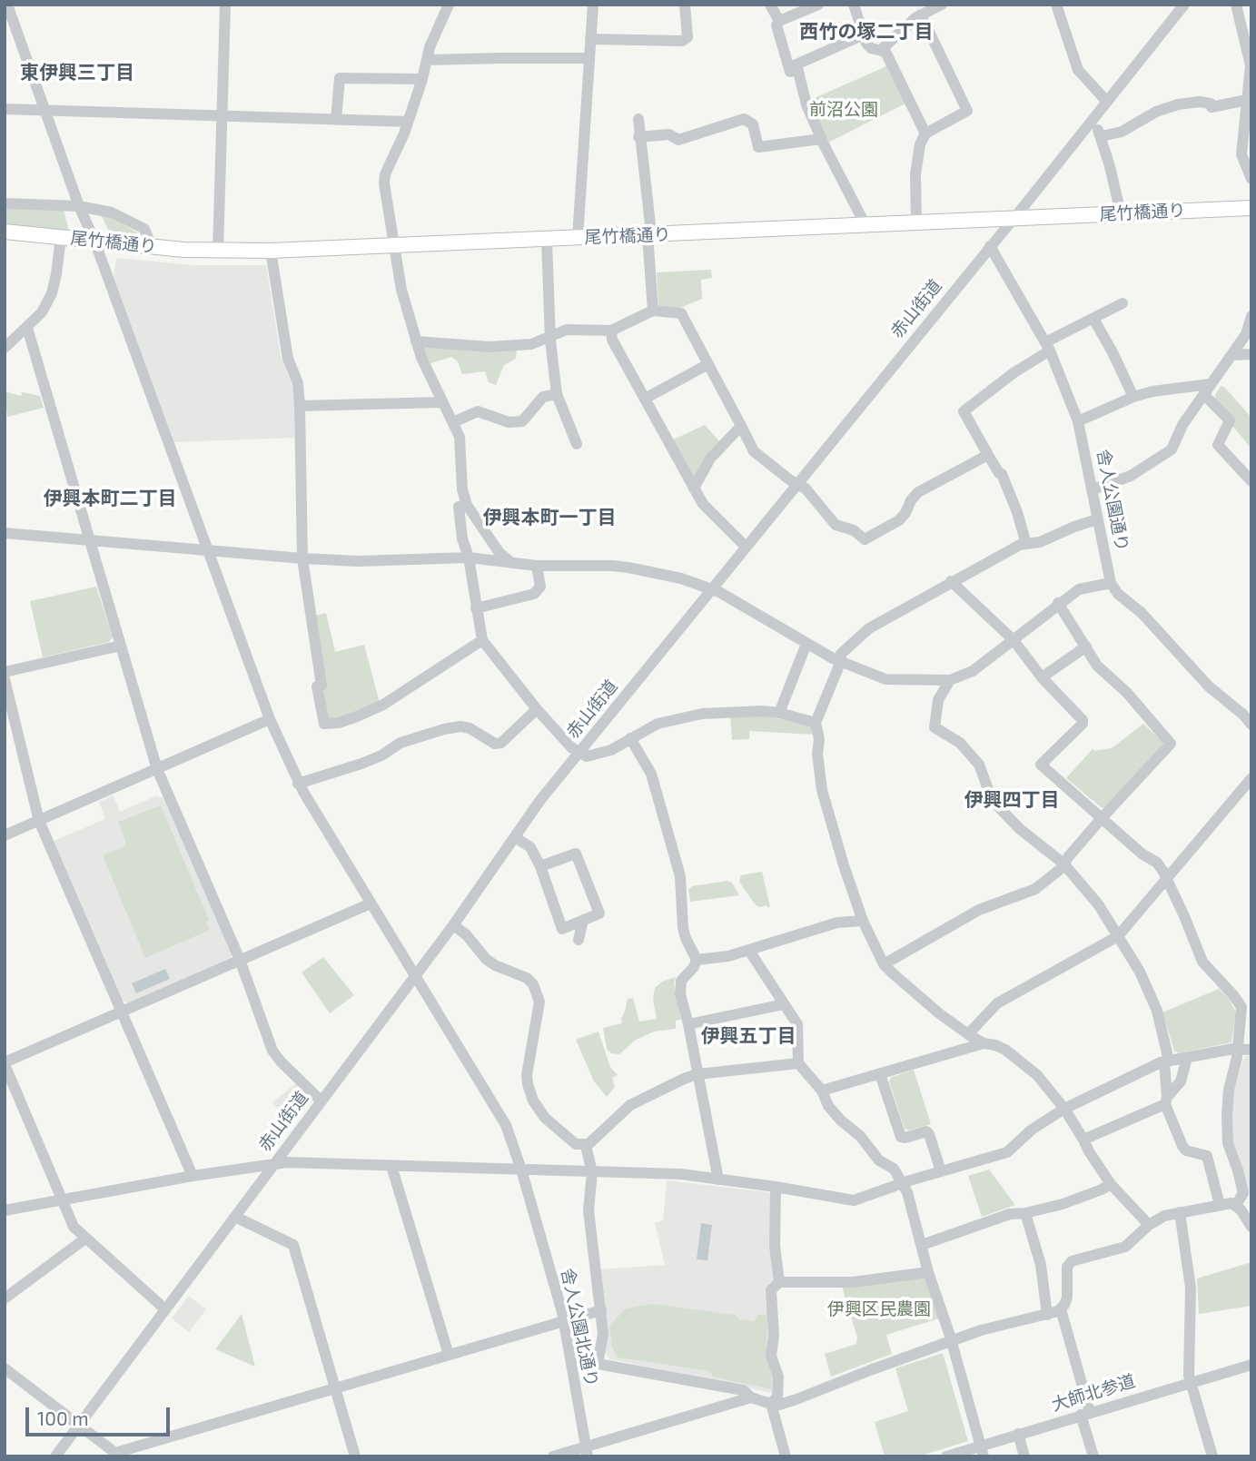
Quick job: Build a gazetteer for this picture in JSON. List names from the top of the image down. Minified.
{"streets":{"main road":["尾竹橋通り"],"street":["赤山街道","舎人公園通り","舎人公園北通り","大師北参道"]},"crossings":[["尾竹橋通り","赤山街道"],["尾竹橋通り","舎人公園北通り"],["赤山街道","舎人公園通り"],["赤山街道","舎人公園北通り"]],"districts":["西竹の塚二丁目","東伊興三丁目","伊興本町二丁目","伊興本町一丁目","伊興四丁目","伊興五丁目"],"parks":["前沼公園","伊興区民農園"],"scale_bar":"100 m"}
